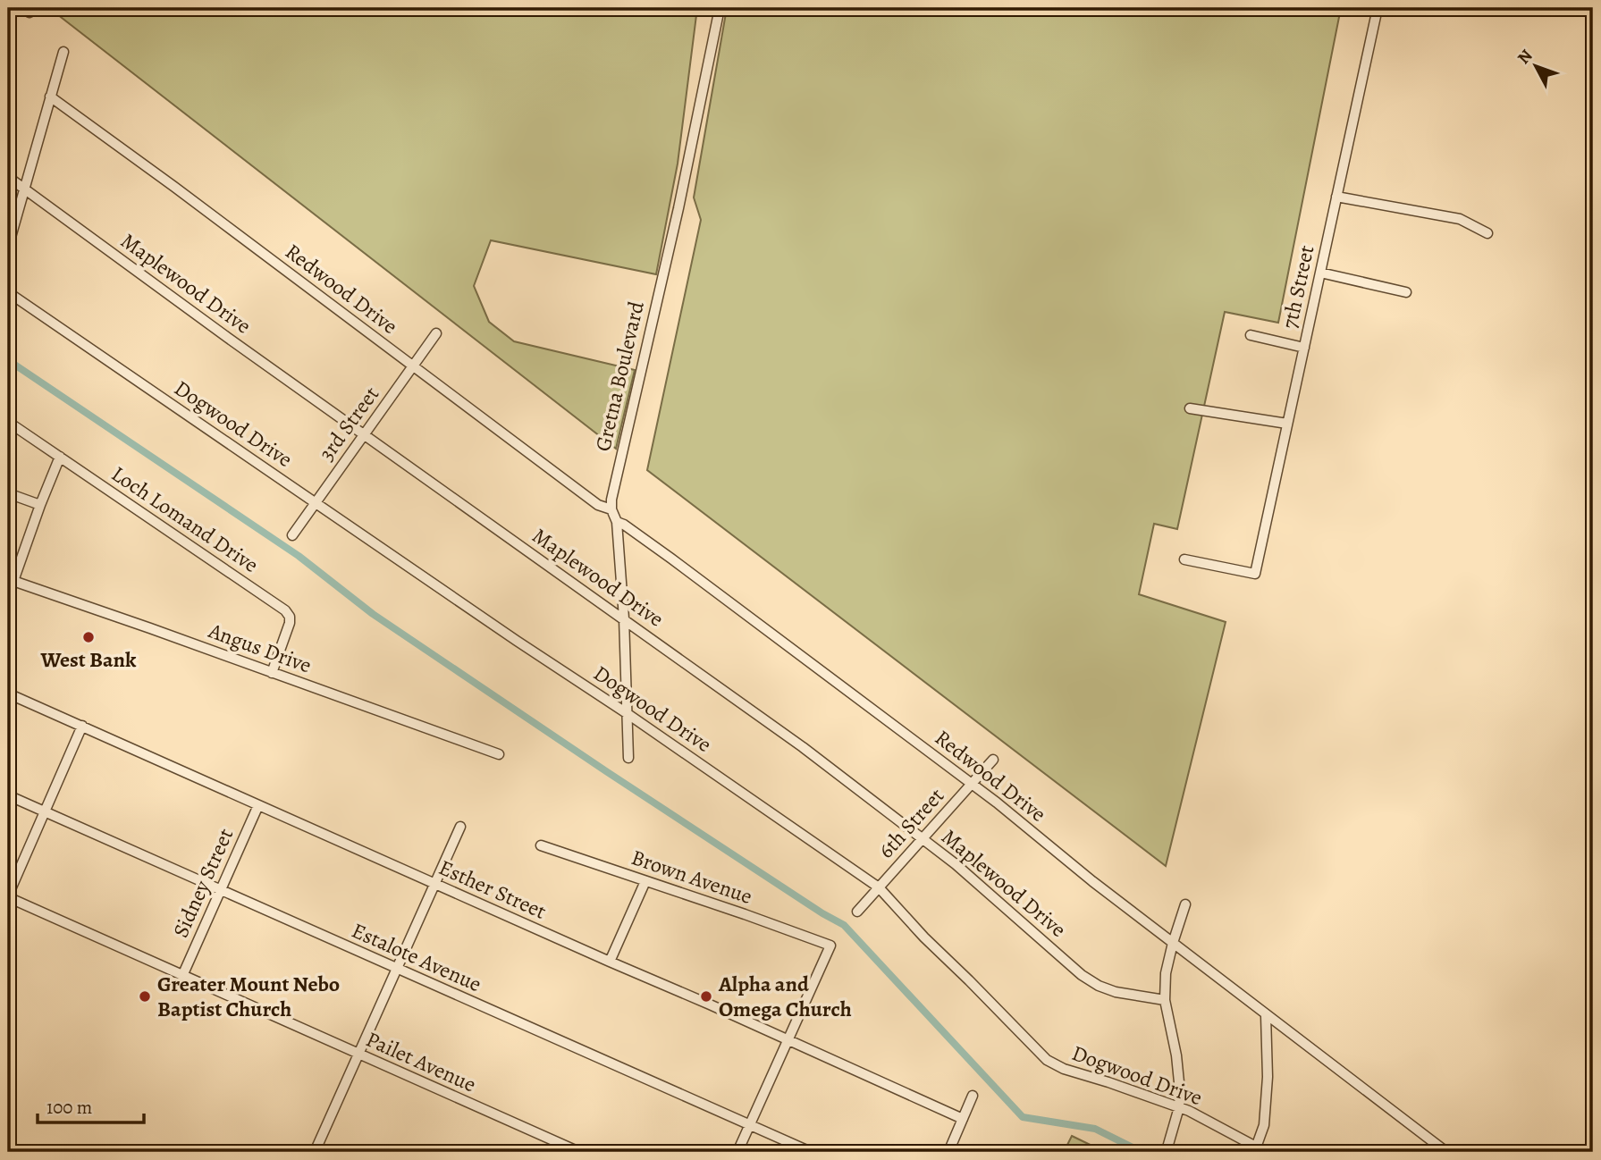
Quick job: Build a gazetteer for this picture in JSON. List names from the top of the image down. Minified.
{"streets":{"street":["Maplewood Drive","7th Street","Redwood Drive","Gretna Boulevard","Dogwood Drive","3rd Street","Loch Lomand Drive","Angus Drive","6th Street","Brown Avenue","Sidney Street","Esther Street","Estalote Avenue","Pailet Avenue"]},"crossings":[["Maplewood Drive","3rd Street"],["Maplewood Drive","6th Street"],["Redwood Drive","Gretna Boulevard"],["Redwood Drive","3rd Street"],["Redwood Drive","6th Street"],["Dogwood Drive","3rd Street"],["Dogwood Drive","6th Street"],["Loch Lomand Drive","Angus Drive"],["Brown Avenue","Esther Street"],["Sidney Street","Esther Street"],["Sidney Street","Estalote Avenue"],["Sidney Street","Pailet Avenue"]],"places":["West Bank","Greater Mount Nebo Baptist Church","Alpha and Omega Church"],"scale_bar":"100 m","north":"top left"}
